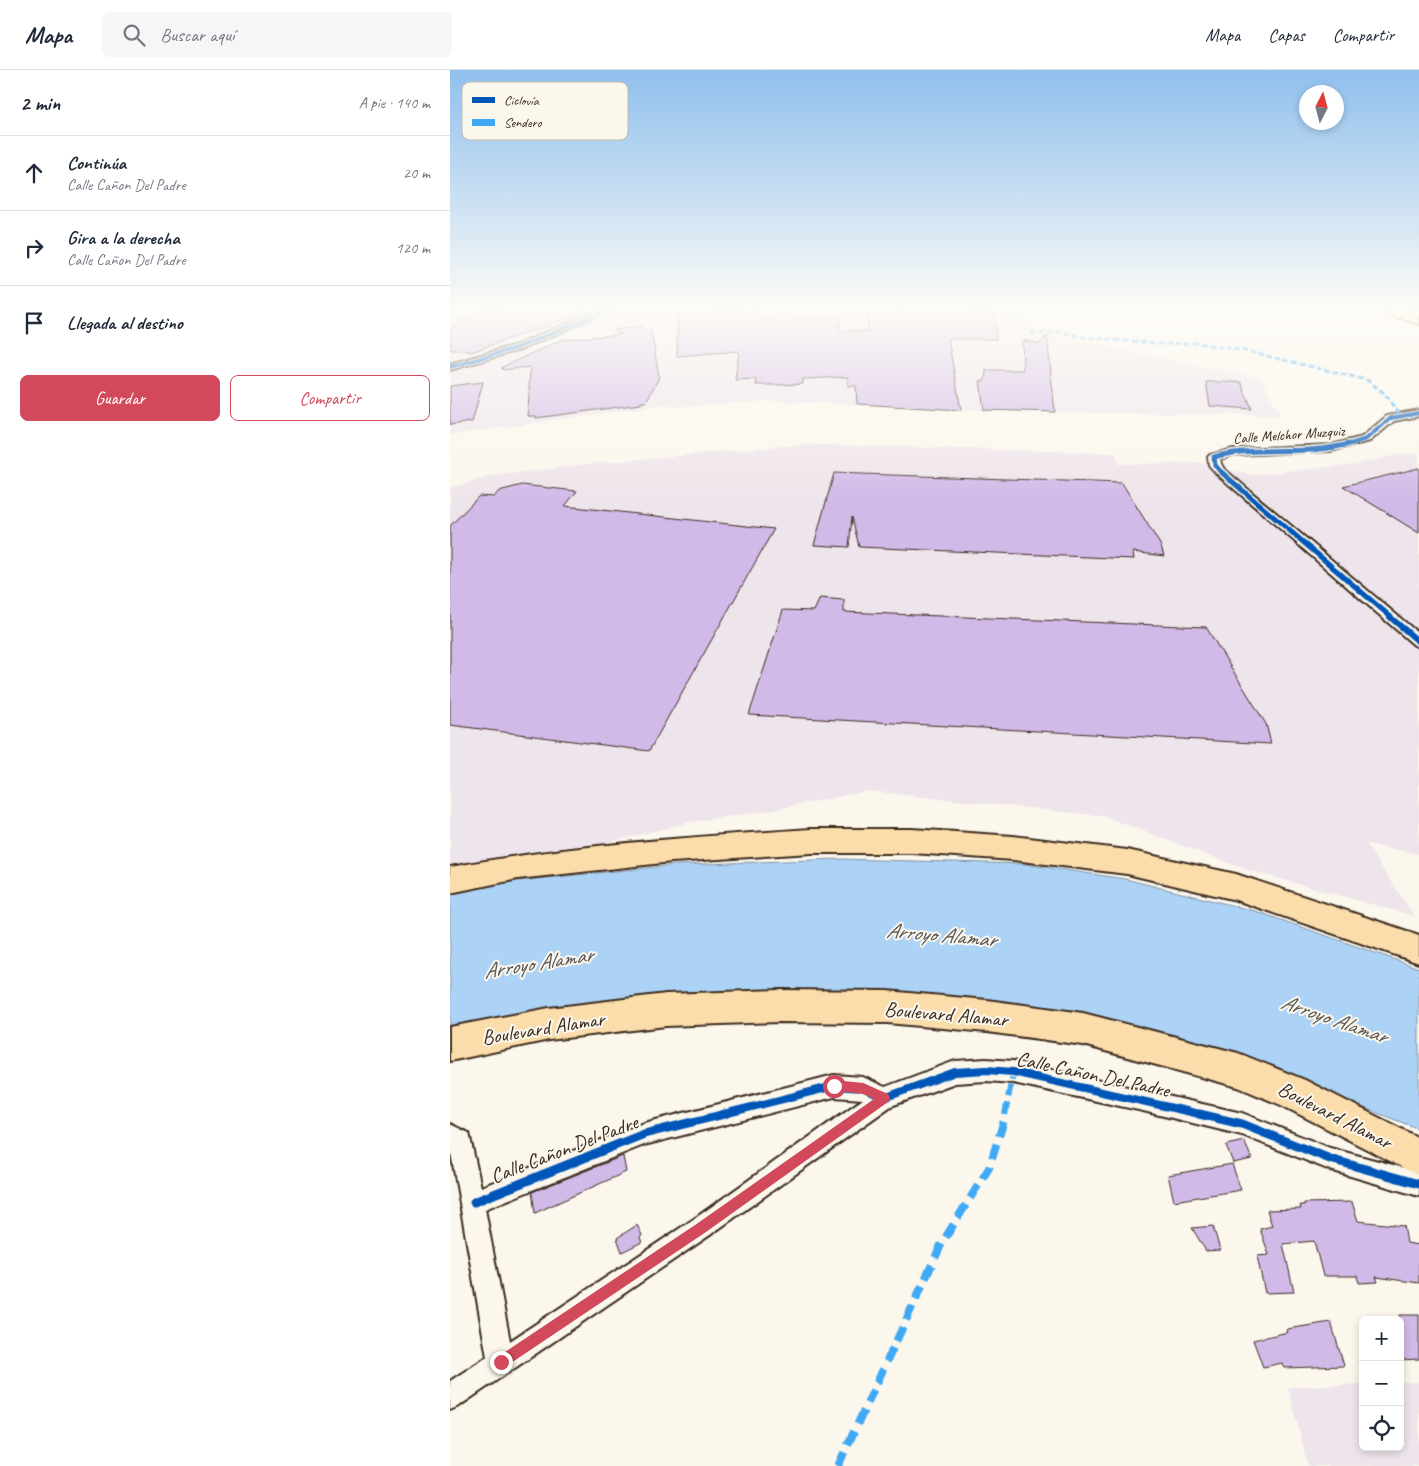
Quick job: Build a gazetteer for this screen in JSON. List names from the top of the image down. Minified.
{"streets":{"highway":["Boulevard Alamar"],"street":["Calle Melchor Muzquiz","Calle Cañon Del Padre"]},"water":["Arroyo Alamar"],"legend":["Ciclovía","Sendero"],"north":"top","page":{"header":"Mapa","search":"Buscar aquí","nav":["Mapa","Capas","Compartir"],"heading":["2 min","A pie · 140 m"],"list":[["Continúa","Calle Cañon Del Padre","20 m"],["Gira a la derecha","Calle Cañon Del Padre","120 m"],"Llegada al destino"],"buttons":["Guardar","Compartir"],"map_buttons":["+","−"]}}
